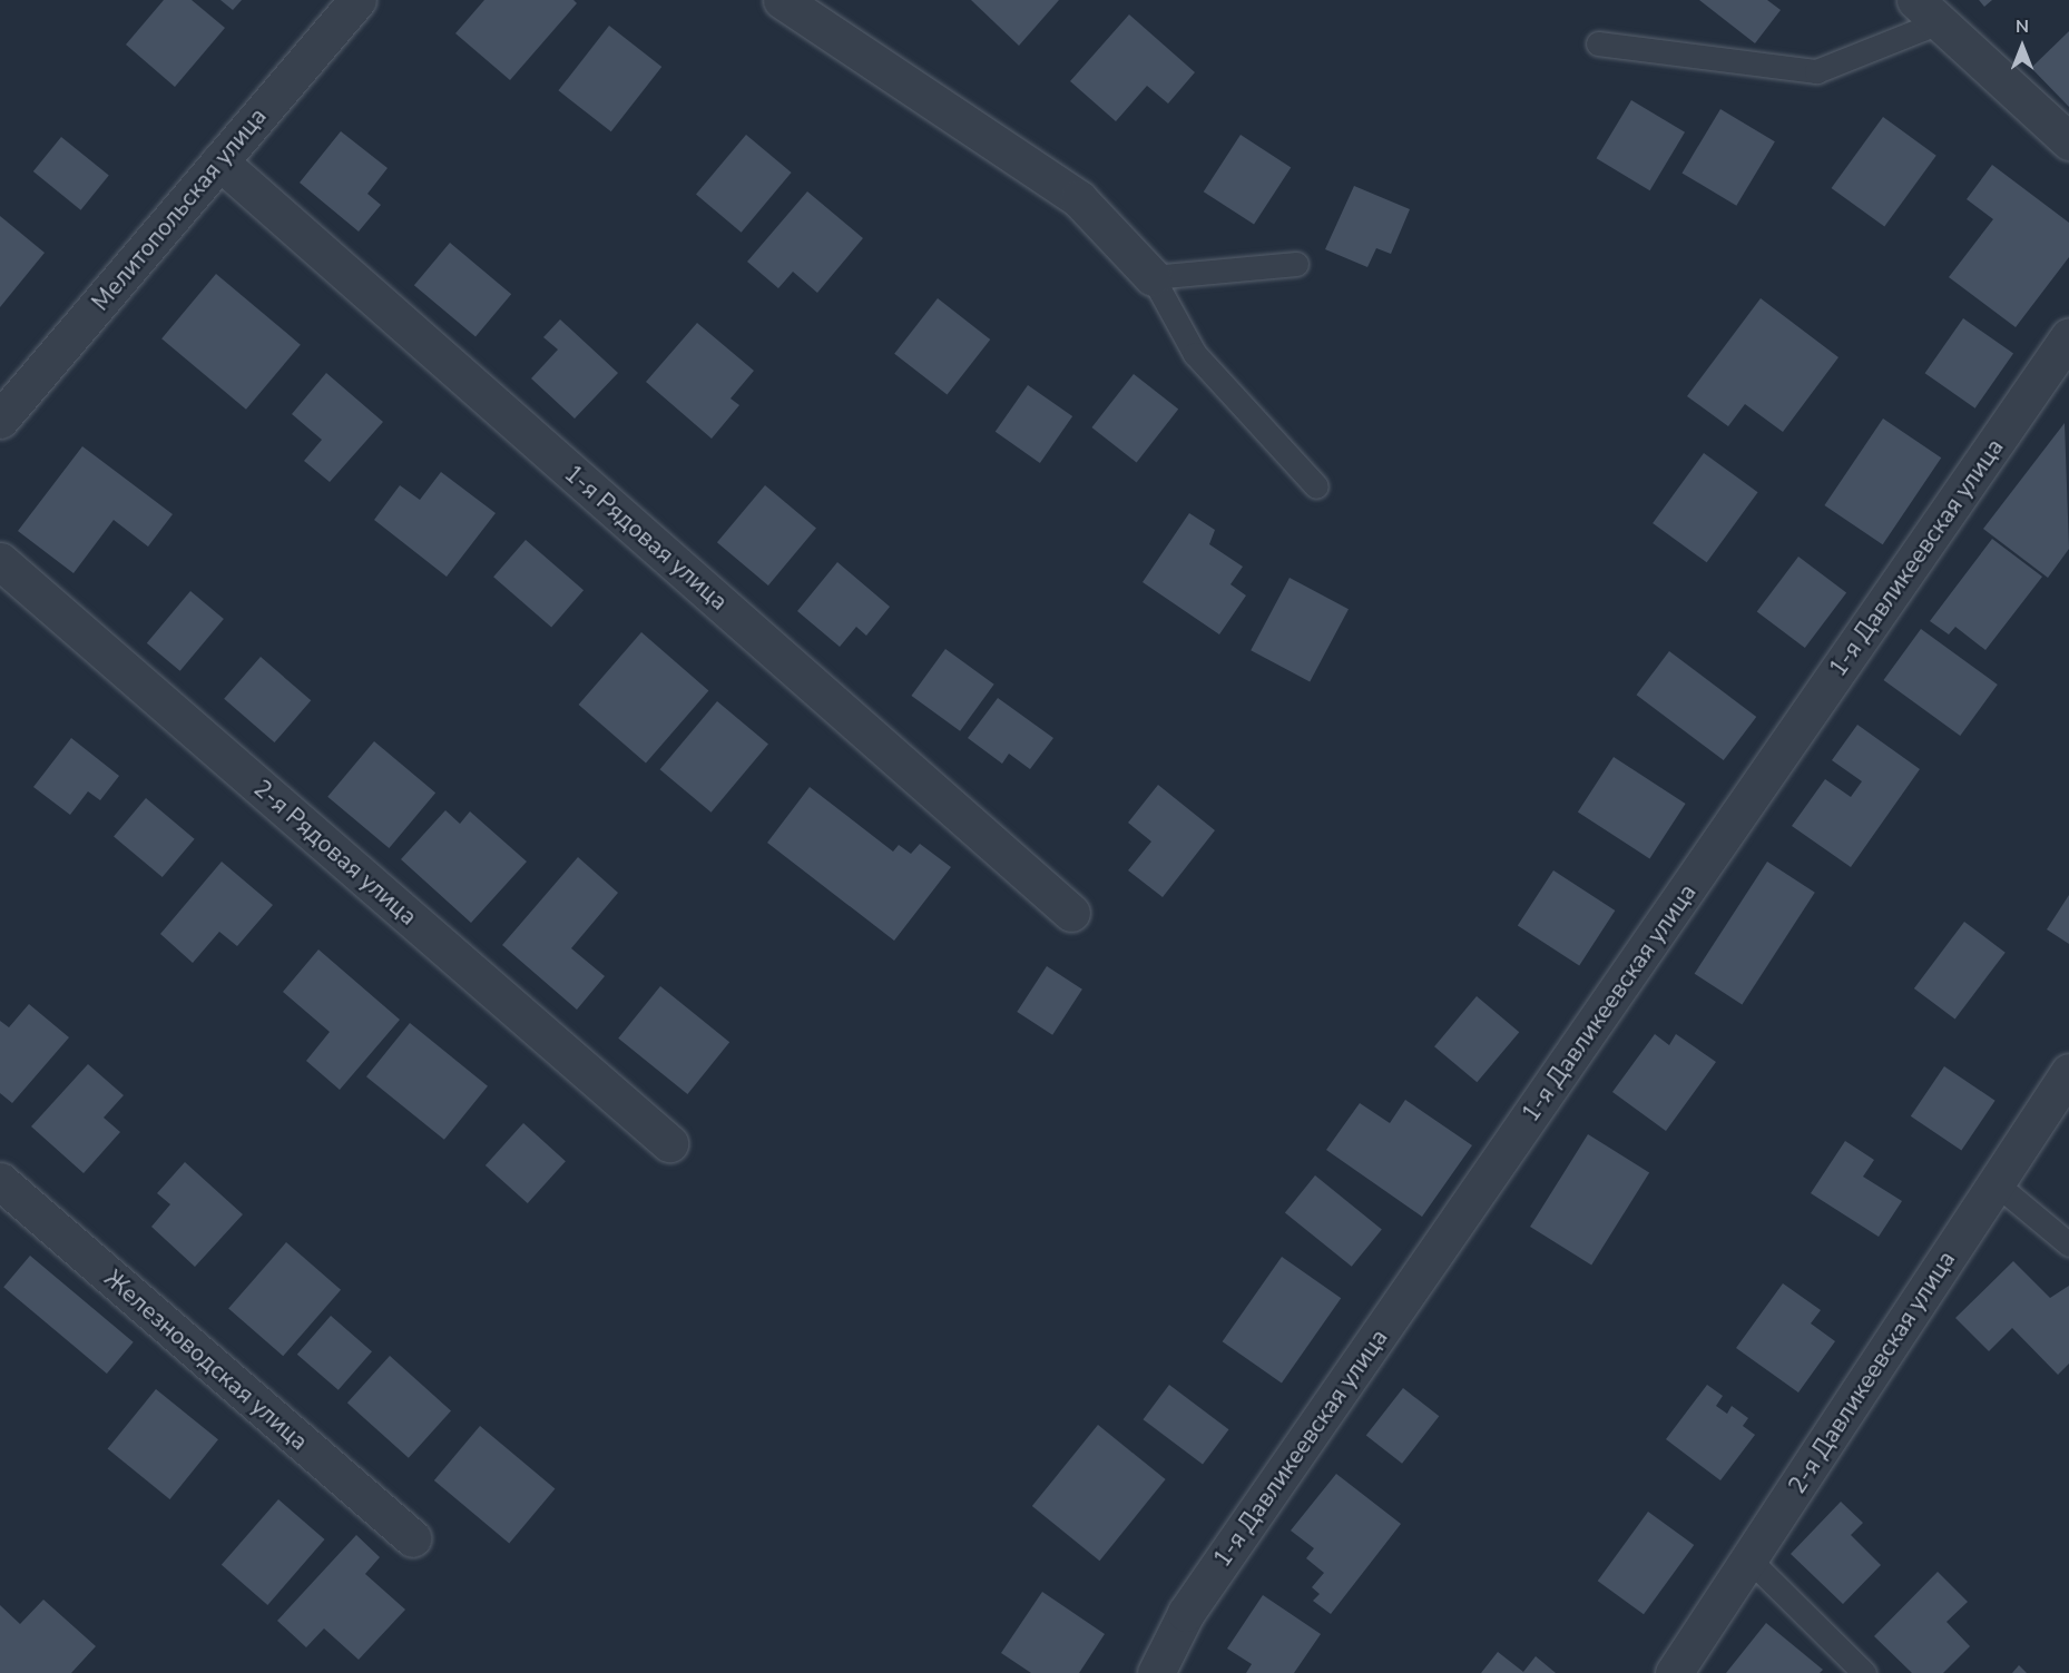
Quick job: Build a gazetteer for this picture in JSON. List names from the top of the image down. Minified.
{"streets":{"street":["Мелитопольская улица","1-я Рядовая улица","1-я Давликеевская улица","2-я Рядовая улица","Железноводская улица","2-я Давликеевская улица"]},"crossings":[["Мелитопольская улица","1-я Рядовая улица"]],"north":"top"}
